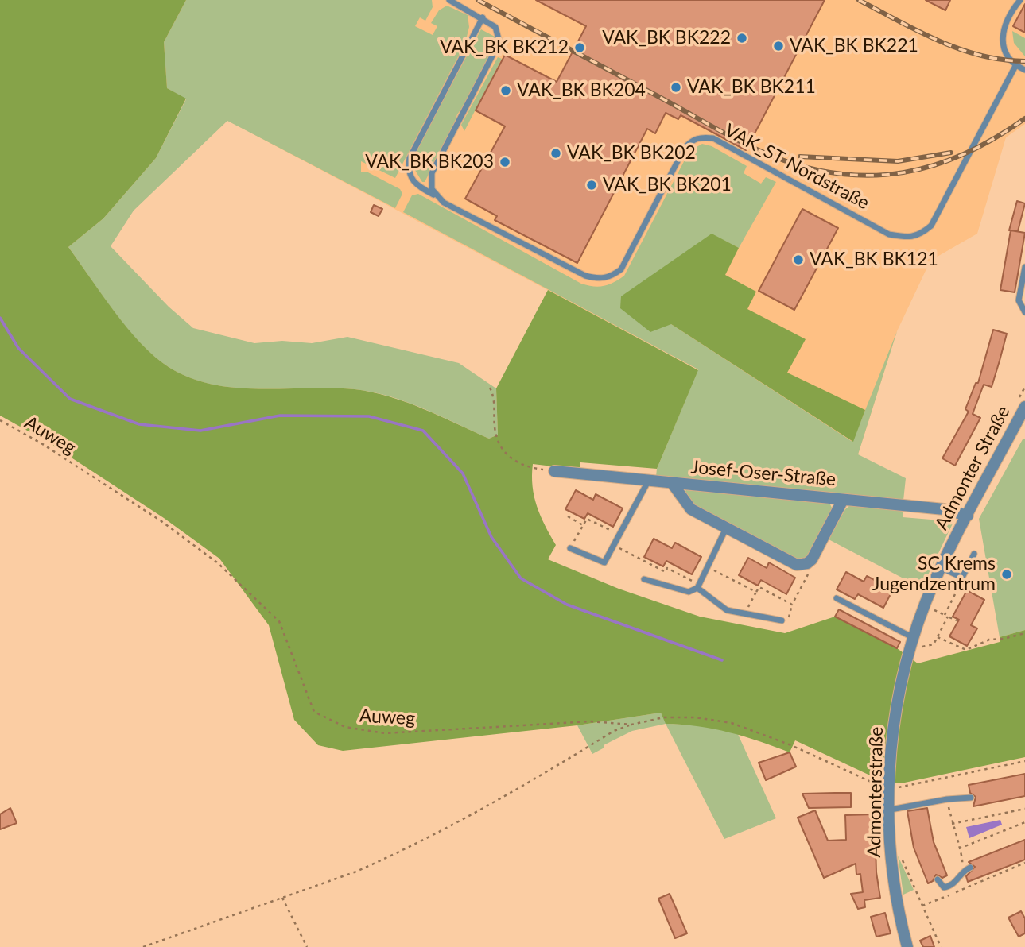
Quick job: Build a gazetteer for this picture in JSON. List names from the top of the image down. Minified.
{"streets":{"street":["Admonter Straße","Josef-Oser-Straße","Admonterstraße"],"lane":["VAK_ST Nordstraße"],"path":["Auweg"]},"crossings":[["Auweg","Admonterstraße"],["Admonter Straße","Josef-Oser-Straße"],["Admonter Straße","Admonterstraße"]],"places":["VAK_BK BK222","VAK_BK BK221","VAK_BK BK212","VAK_BK BK211","VAK_BK BK204","VAK_BK BK202","VAK_BK BK203","VAK_BK BK201","VAK_BK BK121","SC Krems Jugendzentrum"]}
